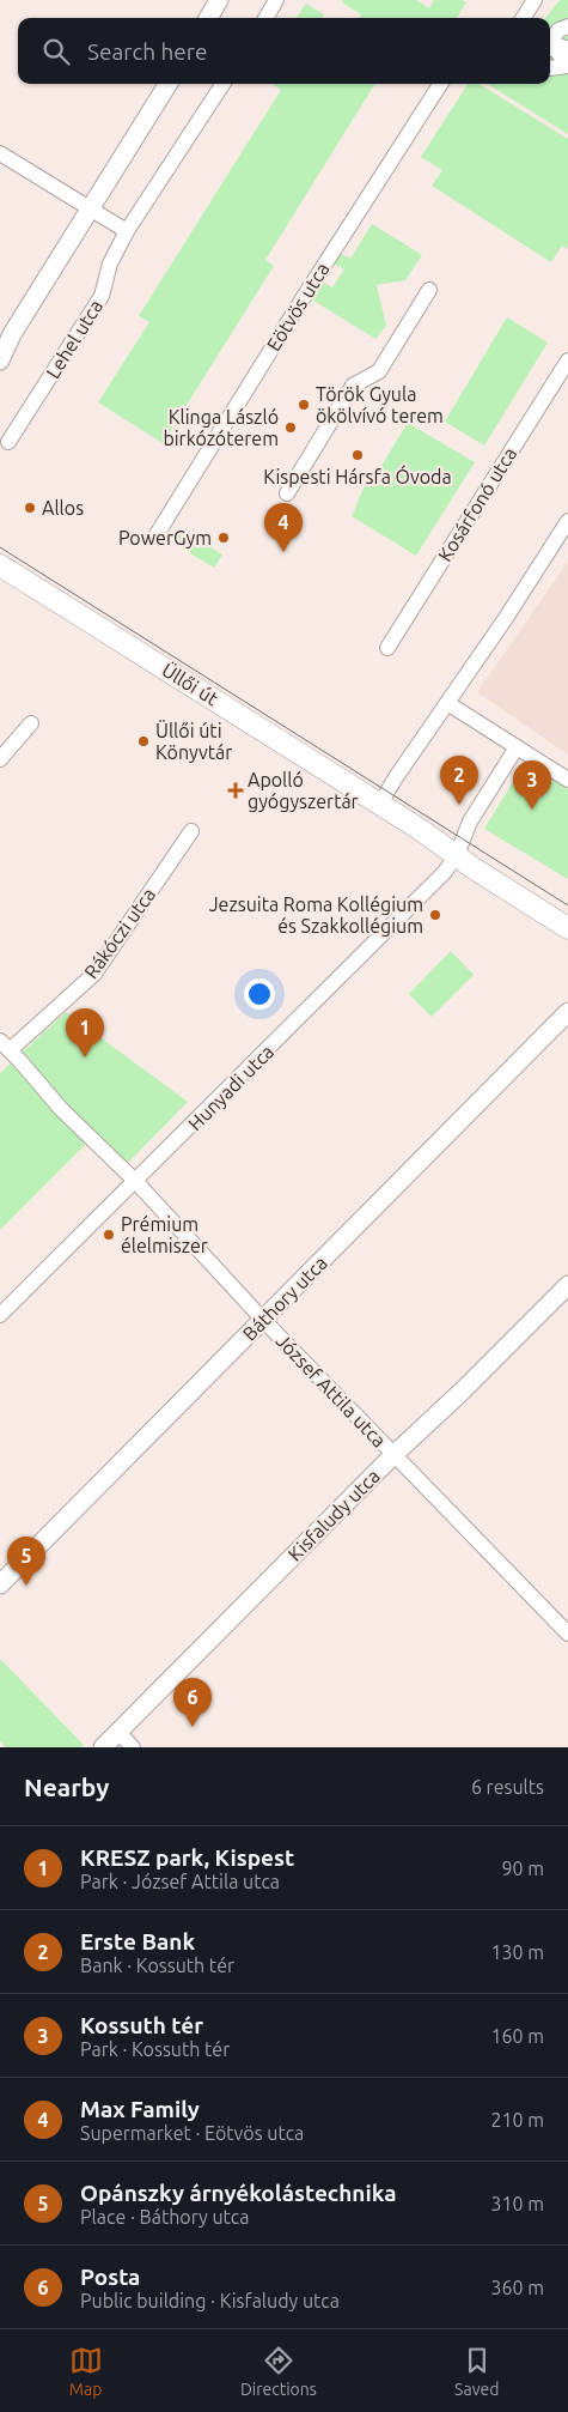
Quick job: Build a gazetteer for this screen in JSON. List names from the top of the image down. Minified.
{"streets":{"main road":["Üllői út"],"street":["Eötvös utca","Lehel utca","Kosárfonó utca","Rákóczi utca","Hunyadi utca","Báthory utca","József Attila utca","Kisfaludy utca"]},"crossings":[["Üllői út","Hunyadi utca"],["Rákóczi utca","József Attila utca"],["Hunyadi utca","József Attila utca"],["Báthory utca","József Attila utca"],["József Attila utca","Kisfaludy utca"]],"places":{"other":["Török Gyula ökölvívó terem","Klinga László birkózóterem","Kispesti Hársfa Óvoda","Allos","PowerGym","Üllői úti Könyvtár","Jezsuita Roma Kollégium és Szakkollégium","Prémium élelmiszer"],"health":["Apolló gyógyszertár"]},"page":{"search":"Search here","pins":["4","2","3","1","5","6"],"heading":["Nearby","6 results"],"list":[{"mark":"1","name":"KRESZ park, Kispest","note":"Park · József Attila utca","value":"90 m"},{"mark":"2","name":"Erste Bank","note":"Bank · Kossuth tér","value":"130 m"},{"mark":"3","name":"Kossuth tér","note":"Park · Kossuth tér","value":"160 m"},{"mark":"4","name":"Max Family","note":"Supermarket · Eötvös utca","value":"210 m"},{"mark":"5","name":"Opánszky árnyékolástechnika","note":"Place · Báthory utca","value":"310 m"},{"mark":"6","name":"Posta","note":"Public building · Kisfaludy utca","value":"360 m"}],"nav":["Map","Directions","Saved"]}}
